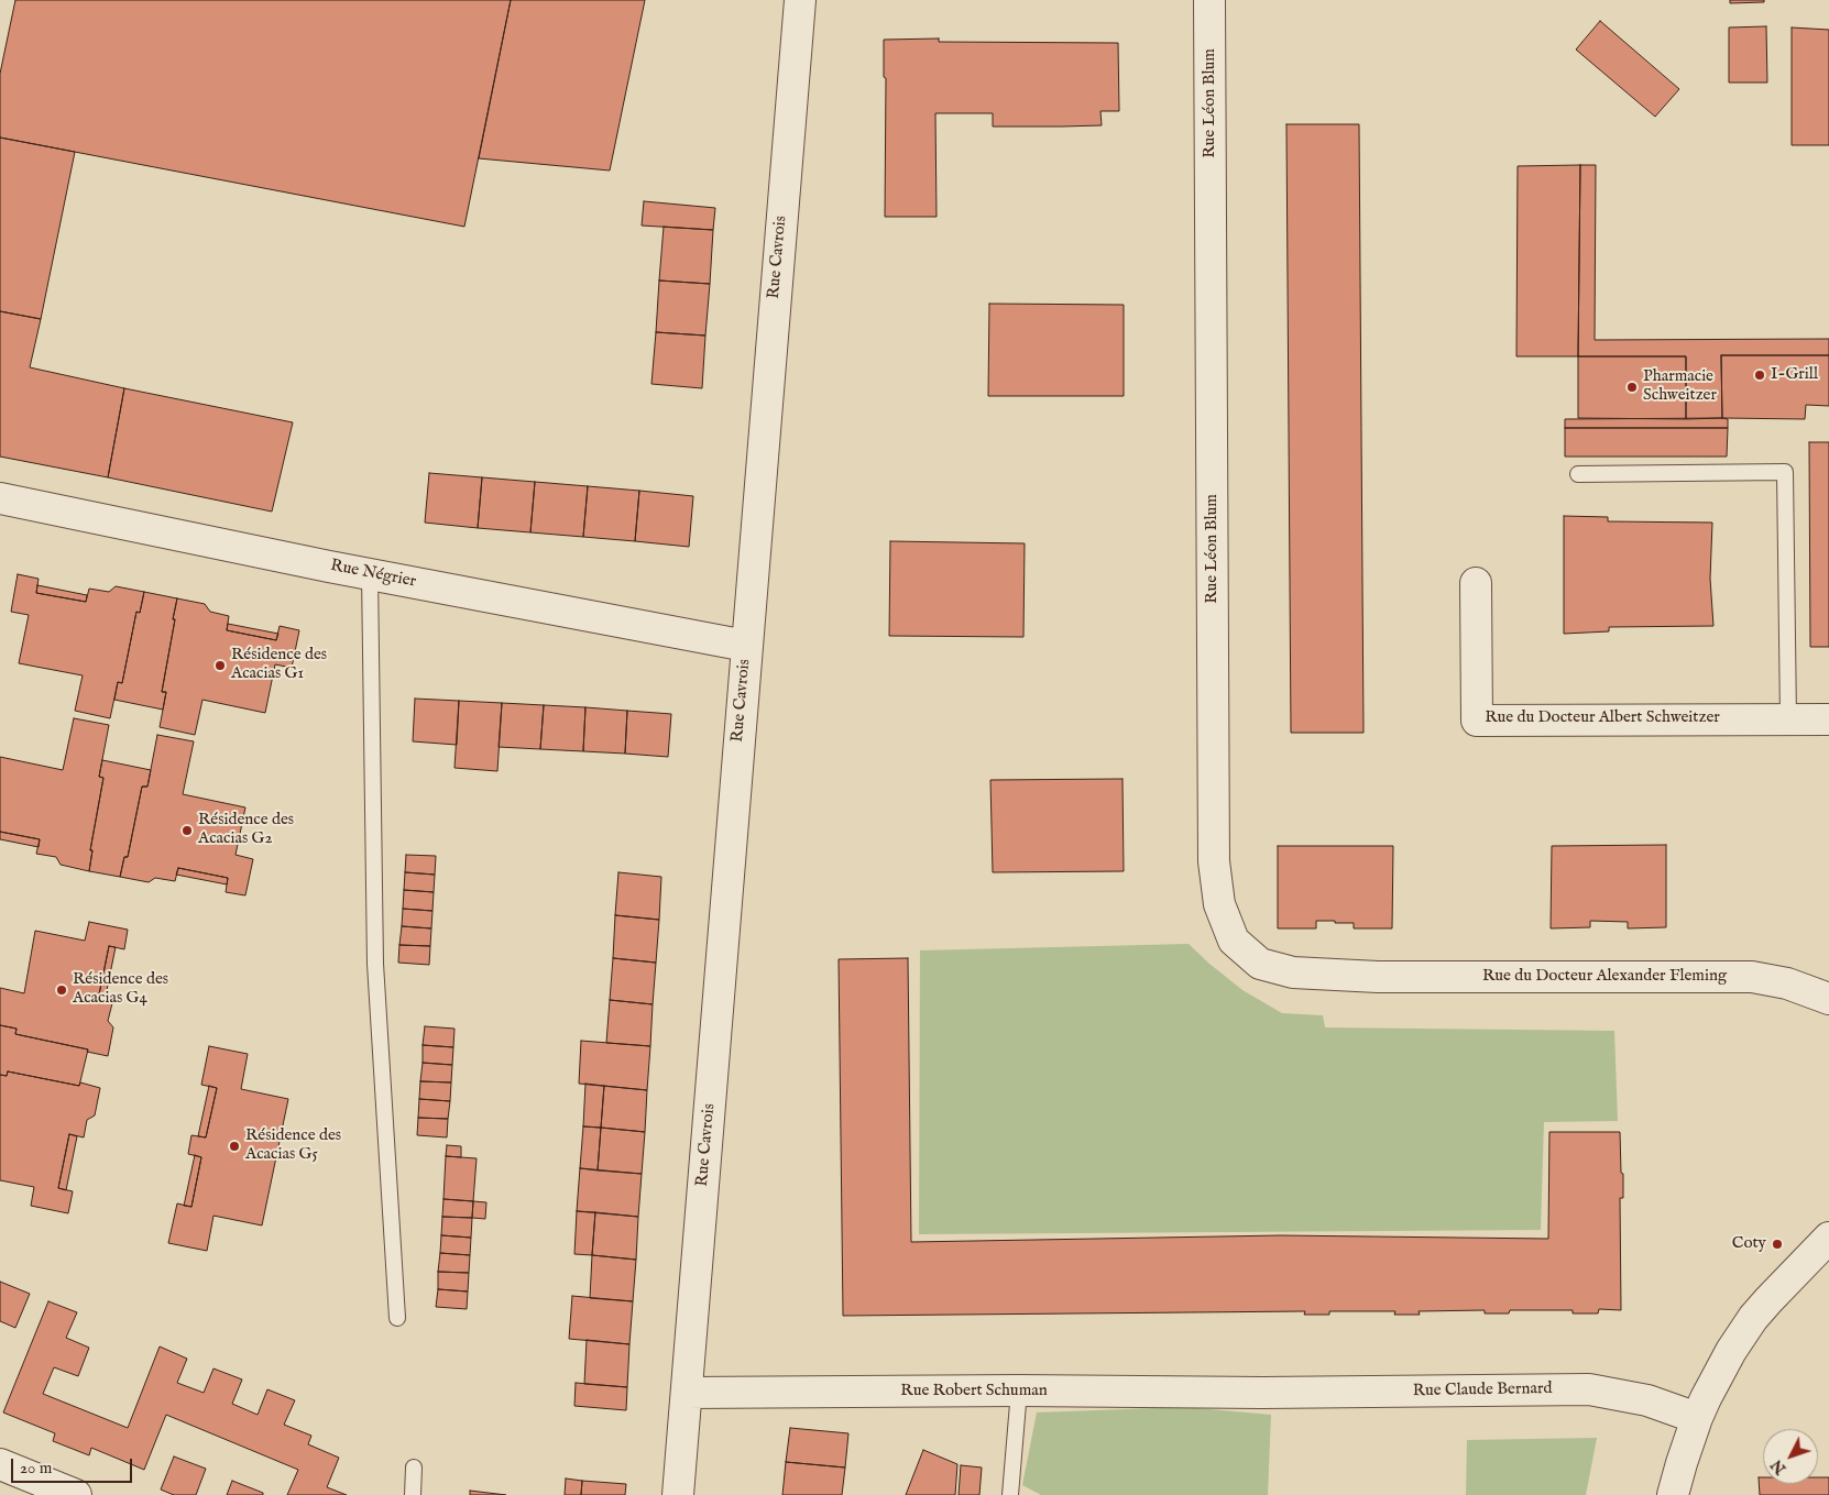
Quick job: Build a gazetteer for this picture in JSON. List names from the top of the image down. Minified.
{"streets":{"street":["Rue Léon Blum","Rue Cavrois","Rue Négrier","Rue du Docteur Albert Schweitzer","Rue du Docteur Alexander Fleming","Rue Claude Bernard","Rue Robert Schuman"]},"crossings":[["Rue Léon Blum","Rue du Docteur Alexander Fleming"],["Rue Cavrois","Rue Négrier"],["Rue Cavrois","Rue Robert Schuman"],["Rue Claude Bernard","Rue Robert Schuman"]],"places":["I-Grill","Pharmacie Schweitzer","Résidence des Acacias G1","Résidence des Acacias G2","Résidence des Acacias G4","Résidence des Acacias G5","Coty"],"scale_bar":"20 m","north":"bottom left"}
